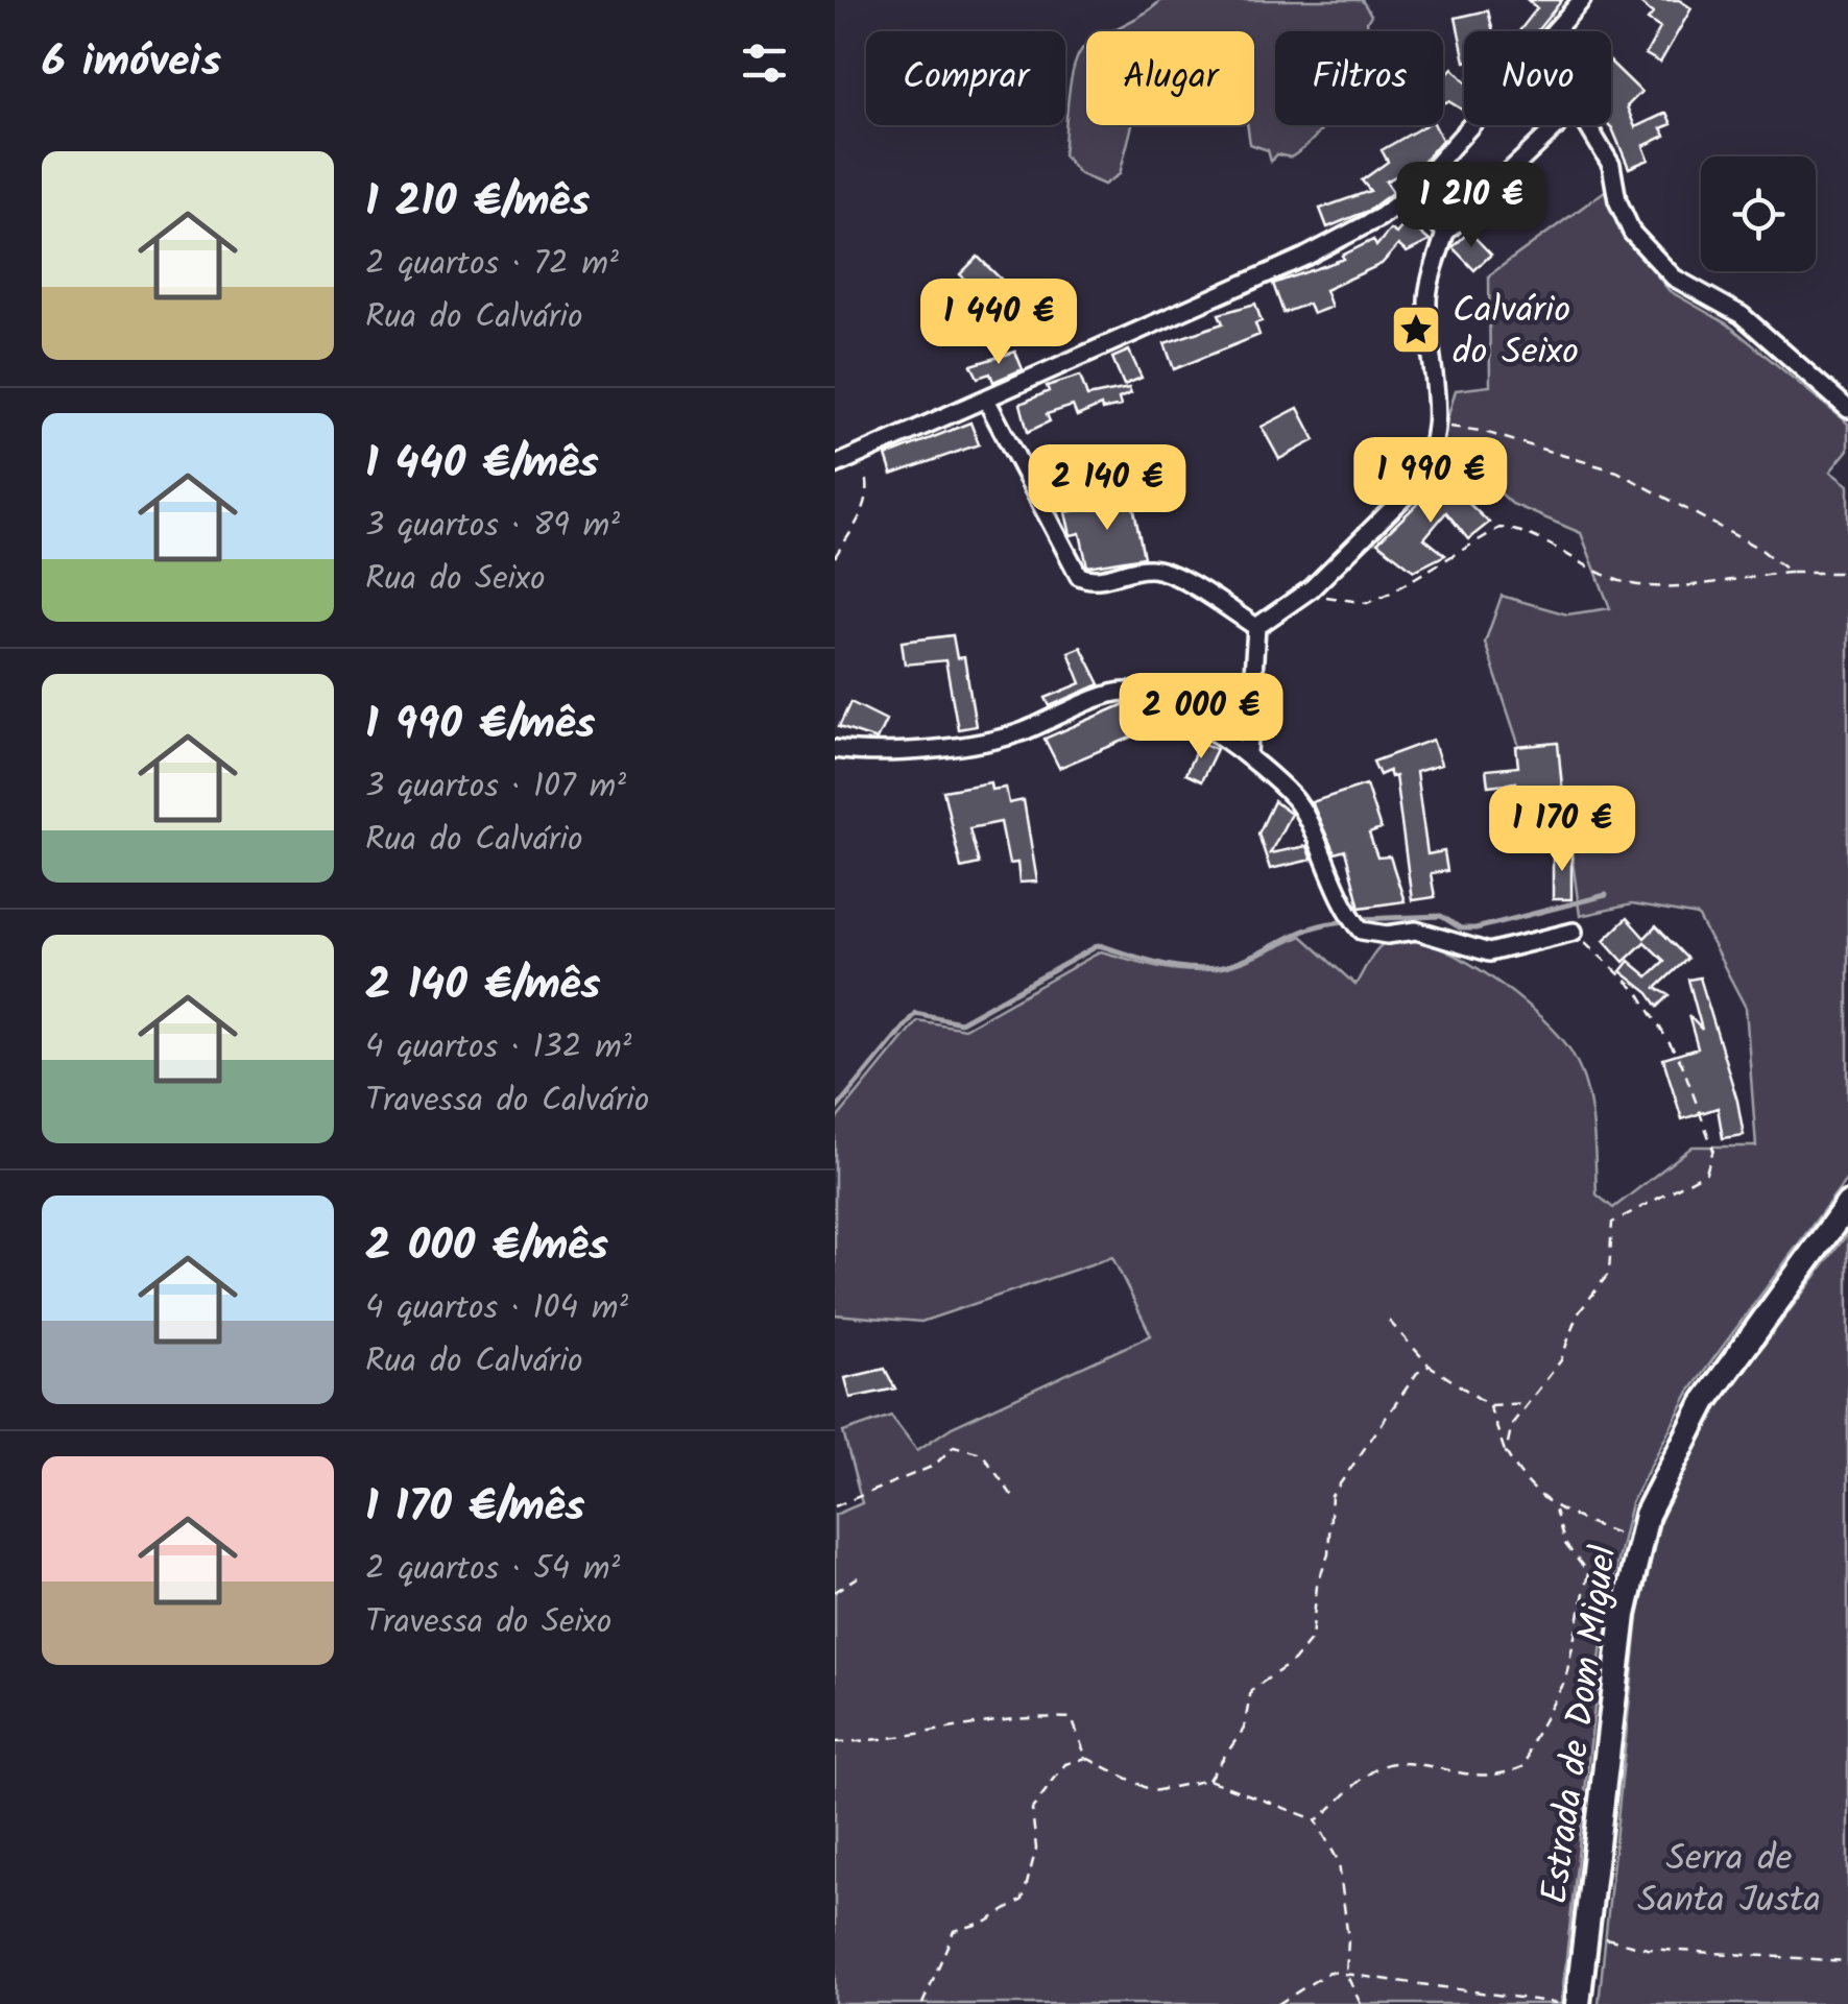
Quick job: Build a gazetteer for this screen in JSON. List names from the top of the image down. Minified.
{"streets":{"main road":["Estrada de Dom Miguel"]},"parks":["Serra de Santa Justa"],"places":{"place":["Calvário do Seixo"]},"page":{"heading":"6 imóveis","chip":["Comprar","Alugar","Filtros","Novo"],"list":[{"name":"1 210 €/mês","note":"2 quartos · 72 m² · Rua do Calvário"},{"name":"1 440 €/mês","note":"3 quartos · 89 m² · Rua do Seixo"},{"name":"1 990 €/mês","note":"3 quartos · 107 m² · Rua do Calvário"},{"name":"2 140 €/mês","note":"4 quartos · 132 m² · Travessa do Calvário"},{"name":"2 000 €/mês","note":"4 quartos · 104 m² · Rua do Calvário"},{"name":"1 170 €/mês","note":"2 quartos · 54 m² · Travessa do Seixo"}],"price":["1 210 €","1 440 €","1 990 €","2 140 €","2 000 €","1 170 €"]}}
